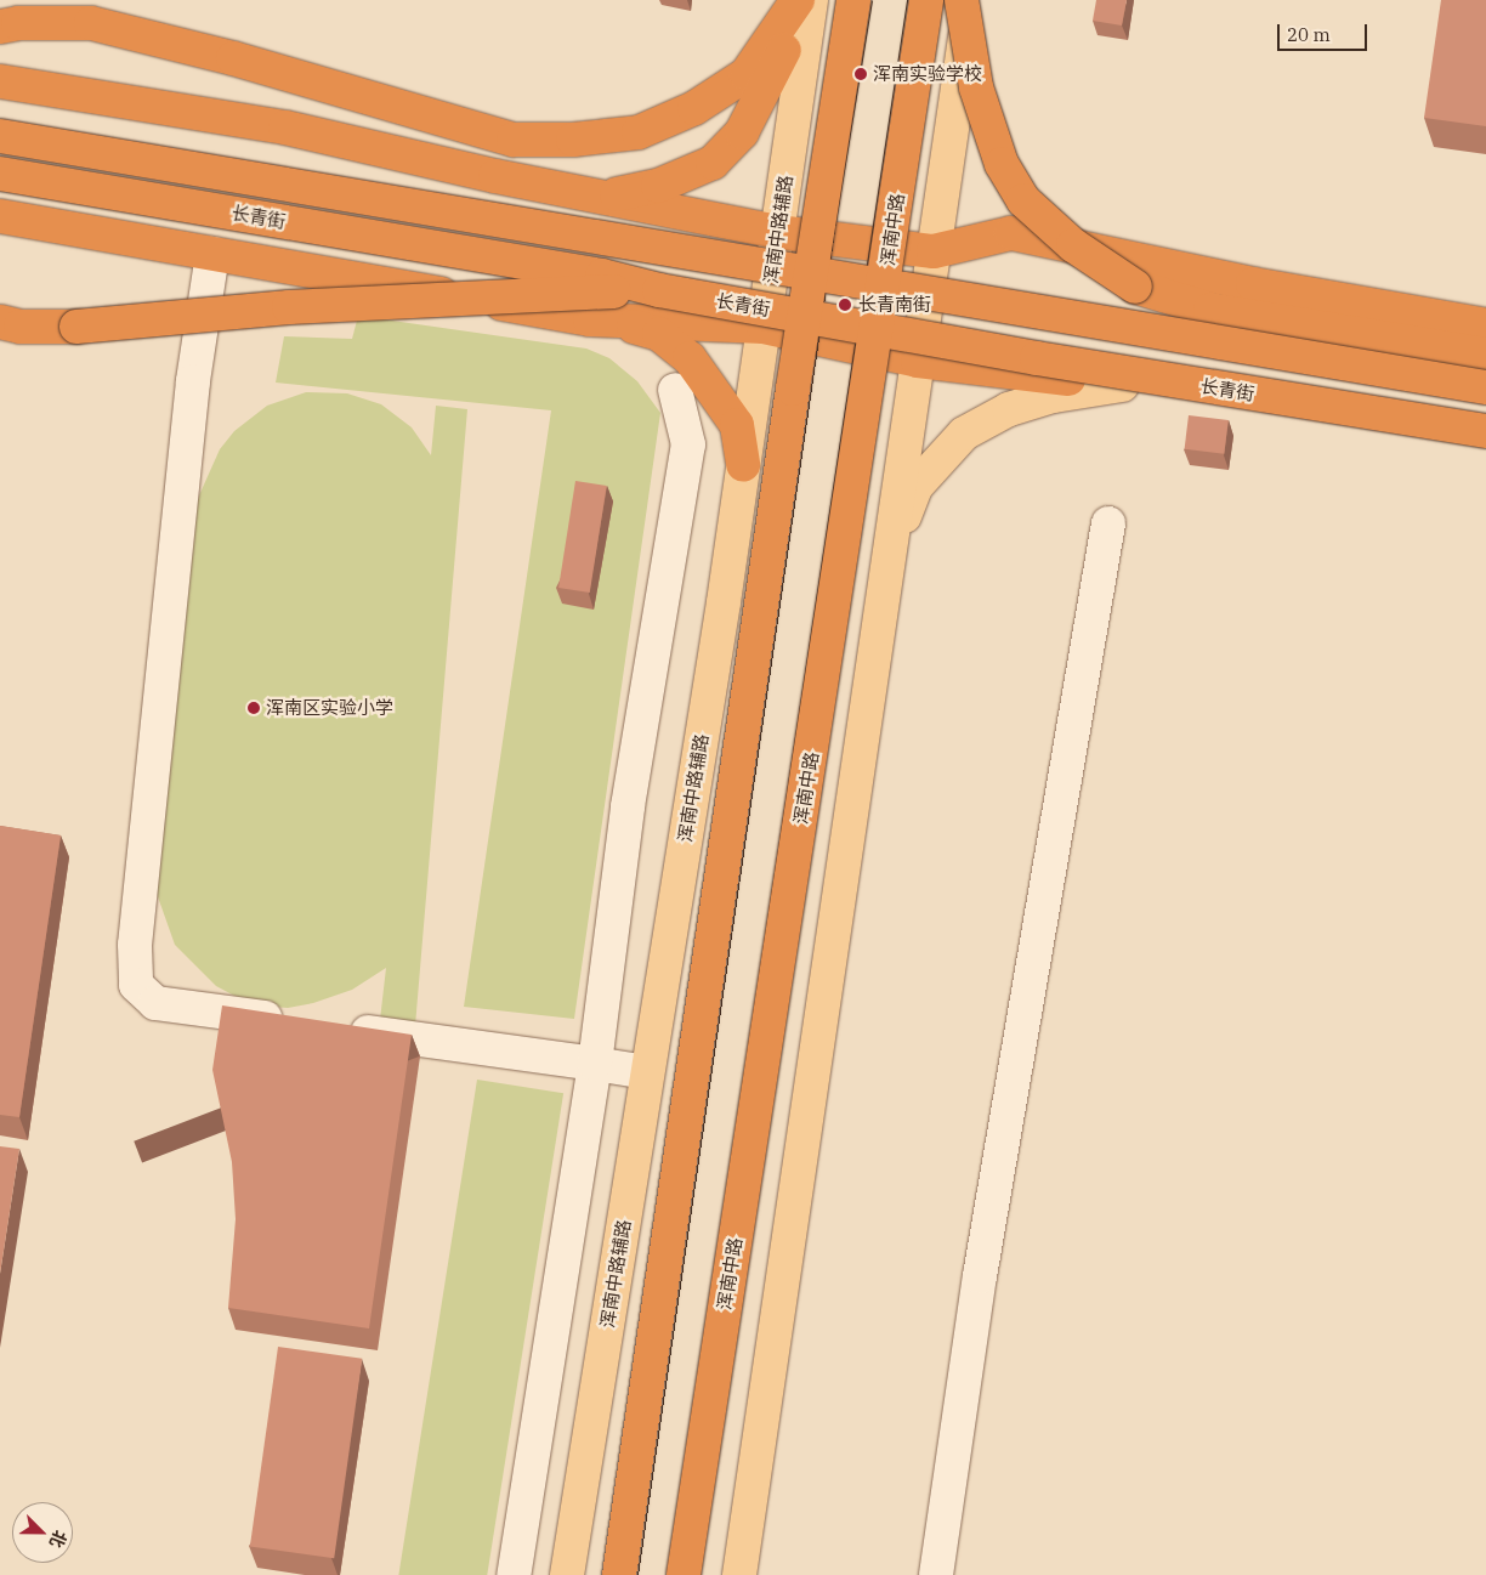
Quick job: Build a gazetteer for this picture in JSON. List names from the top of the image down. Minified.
{"streets":{"highway":["长青街","浑南中路"],"main road":["浑南中路辅路"]},"places":["浑南实验学校","长青南街","浑南区实验小学"],"scale_bar":"20 m","north":"bottom right"}
